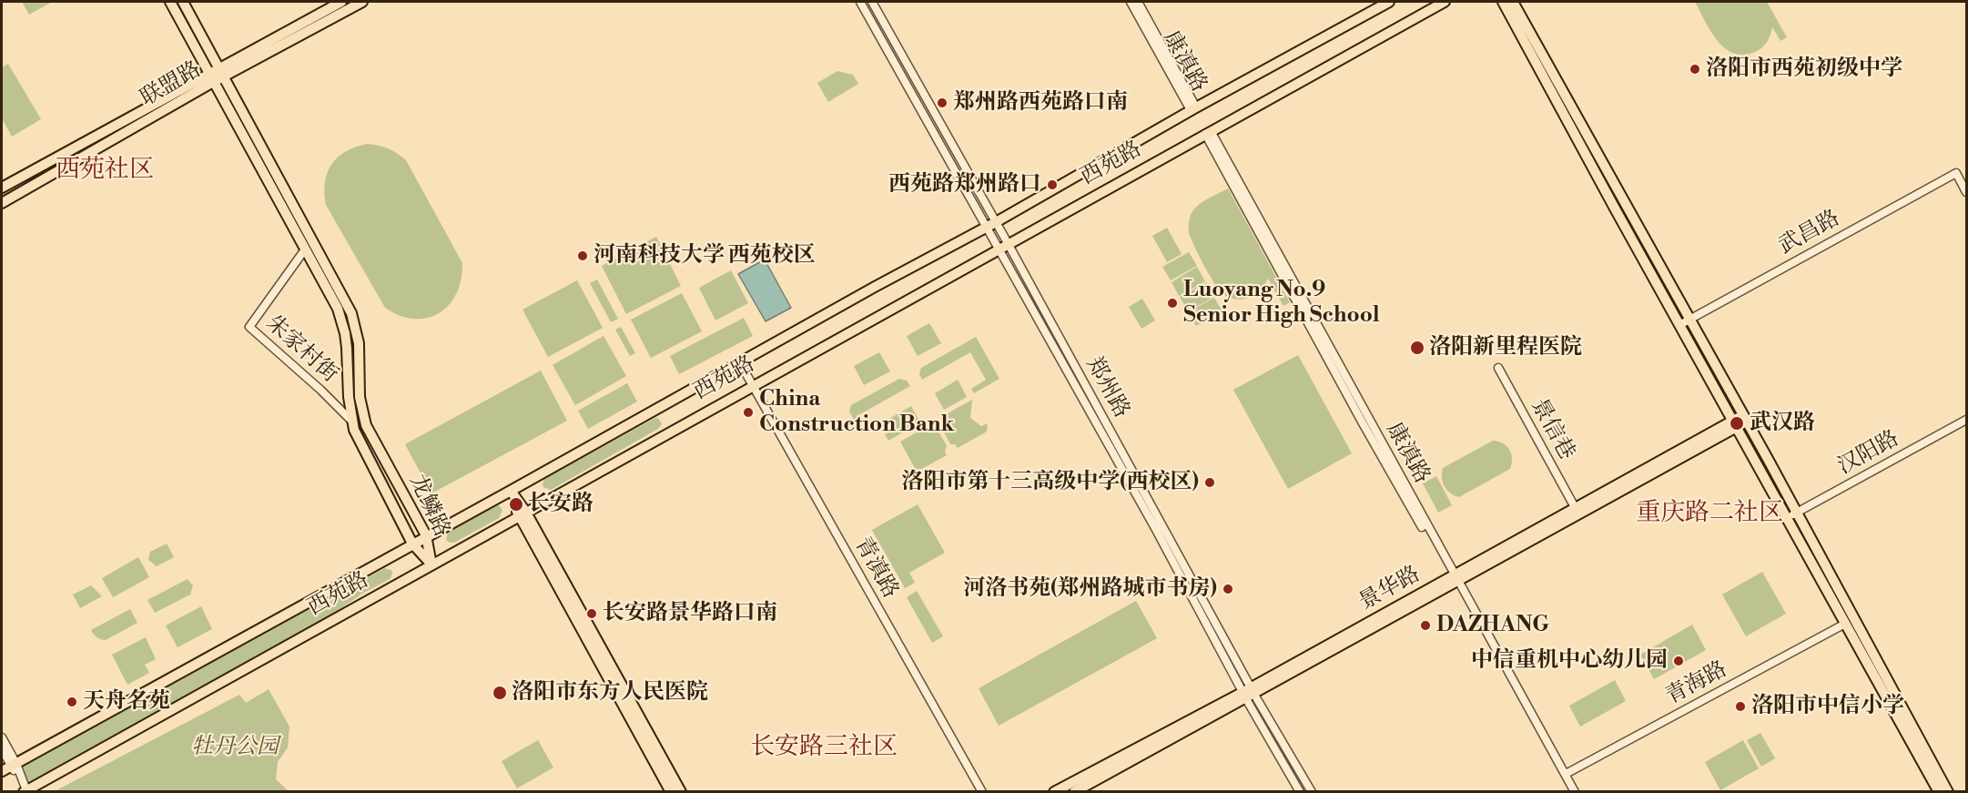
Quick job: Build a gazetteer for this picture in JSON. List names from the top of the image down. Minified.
{"streets":{"main road":["联盟路","西苑路","龙鳞路","景华路"],"street":["康滇路","武昌路","朱家村街","郑州路","景信巷","汉阳路","青滇路","青海路"]},"crossings":[["康滇路","西苑路"],["康滇路","景华路"],["康滇路","青海路"],["联盟路","龙鳞路"],["西苑路","郑州路"],["西苑路","龙鳞路"],["西苑路","青滇路"],["朱家村街","龙鳞路"],["郑州路","景华路"],["景信巷","景华路"]],"districts":["西苑社区","重庆路二社区","长安路三社区"],"parks":["牡丹公园"],"places":["洛阳市西苑初级中学","郑州路西苑路口南","西苑路郑州路口","河南科技大学 西苑校区","Luoyang No.9 Senior High School","洛阳新里程医院","China Construction Bank","武汉路","洛阳市第十三高级中学(西校区)","长安路","河洛书苑(郑州路城市书房)","长安路景华路口南","DAZHANG","中信重机中心幼儿园","洛阳市东方人民医院","天舟名苑","洛阳市中信小学"]}
